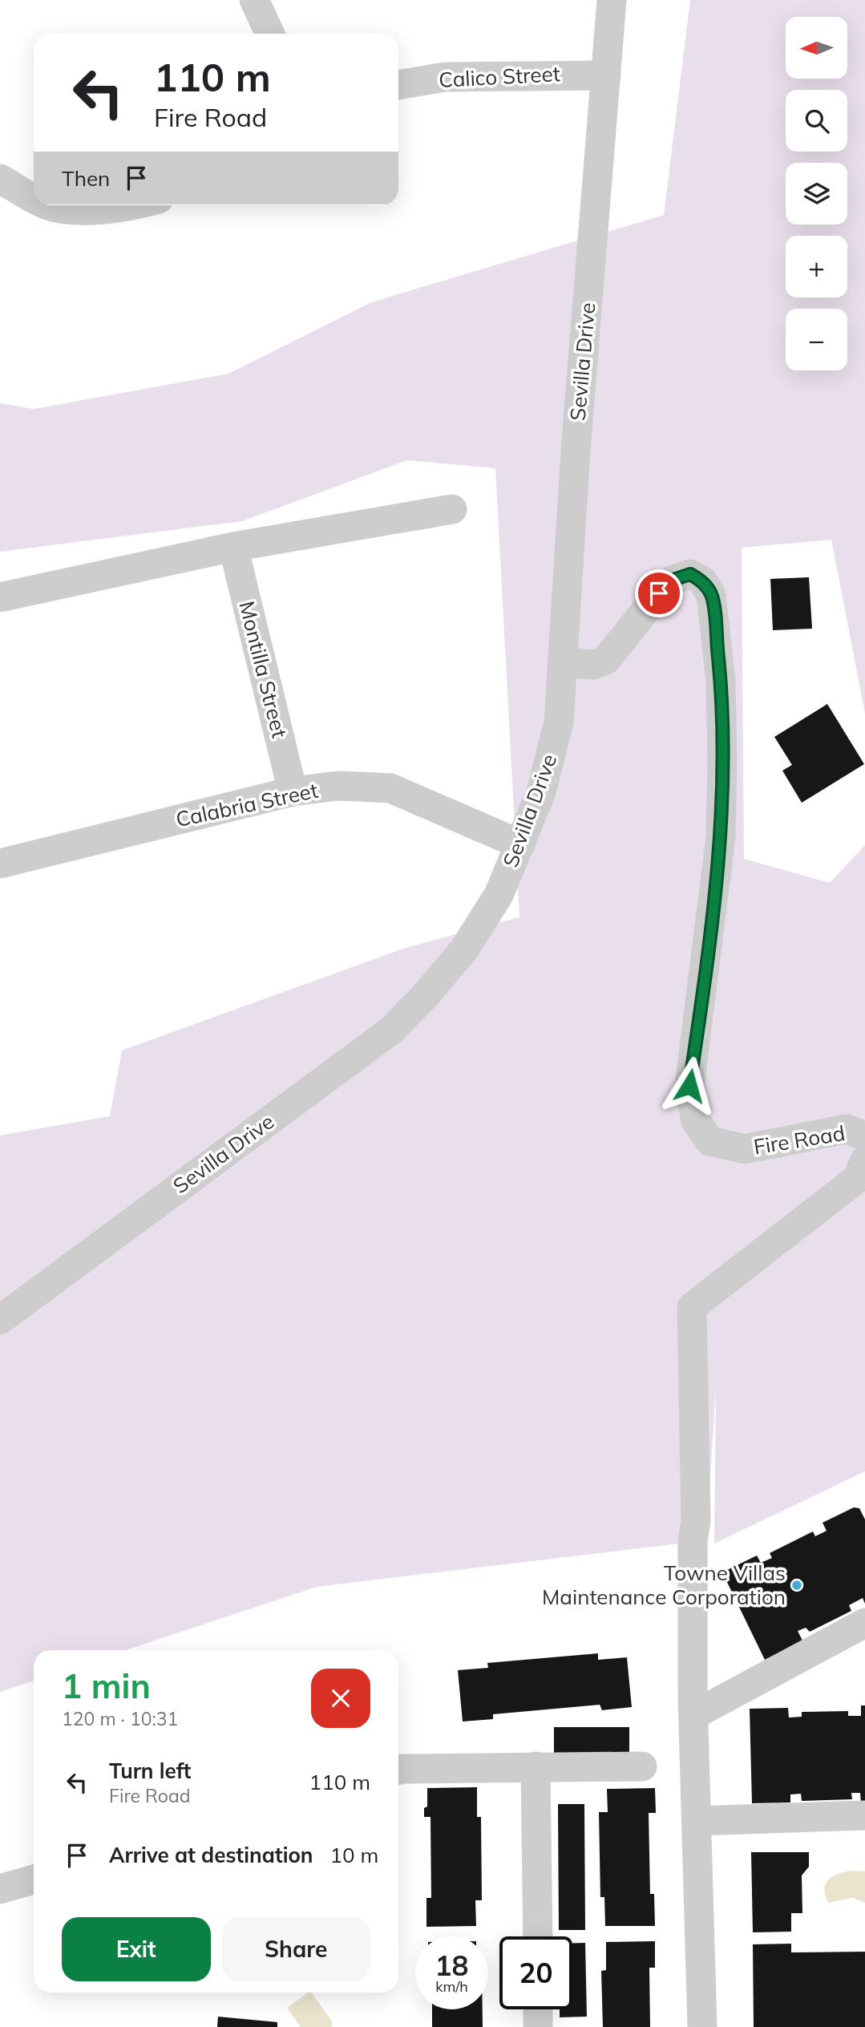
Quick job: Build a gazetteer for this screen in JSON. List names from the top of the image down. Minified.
{"streets":{"street":["Calico Street","Sevilla Drive","Montilla Street","Calabria Street","Fire Road"]},"crossings":[["Calico Street","Sevilla Drive"],["Sevilla Drive","Calabria Street"],["Sevilla Drive","Fire Road"],["Montilla Street","Calabria Street"]],"places":["Towne Villas Maintenance Corporation"],"north":"left","page":{"map_buttons":["+","−"],"turn":["110 m","Fire Road"],"then":"Then","heading":["1 min","120 m · 10:31"],"list":[{"name":"Turn left","note":"Fire Road","value":"110 m"},{"name":"Arrive at destination","value":"10 m"}],"buttons":["Exit","Share"],"speed":"18 km/h","limit":"20"}}
